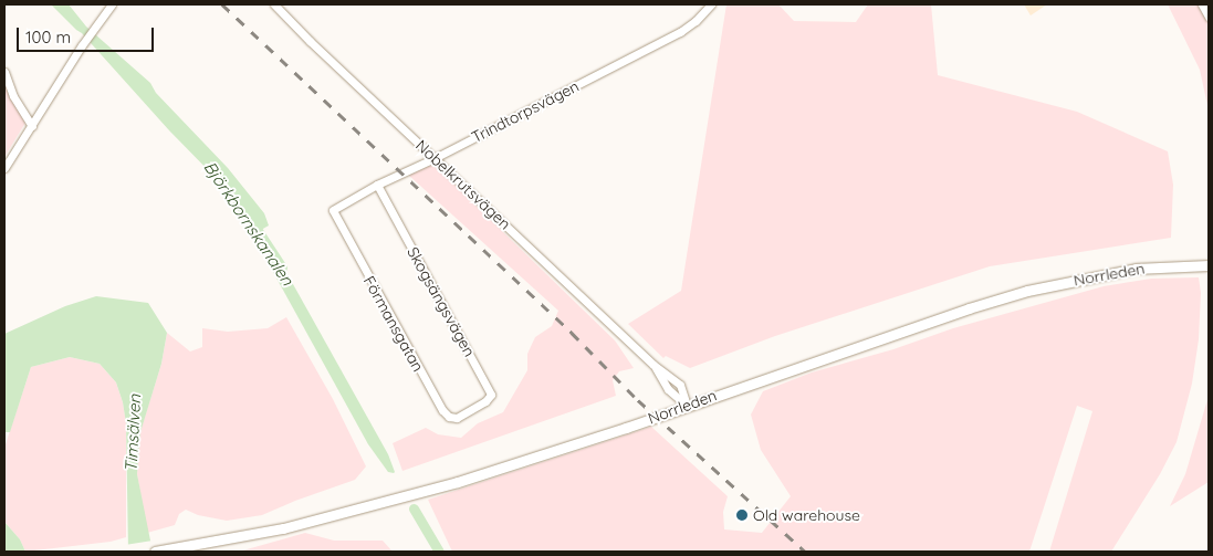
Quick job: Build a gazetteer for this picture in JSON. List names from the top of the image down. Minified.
{"streets":{"street":["Trindtorpsvägen","Nobelkrutsvägen","Norrleden","Skogsängsvägen","Förmansgatan"]},"crossings":[["Trindtorpsvägen","Nobelkrutsvägen"],["Trindtorpsvägen","Skogsängsvägen"],["Trindtorpsvägen","Förmansgatan"],["Nobelkrutsvägen","Norrleden"],["Skogsängsvägen","Förmansgatan"]],"water":["Björkbornskanalen","Timsälven"],"places":["Old warehouse"],"scale_bar":"100 m"}
